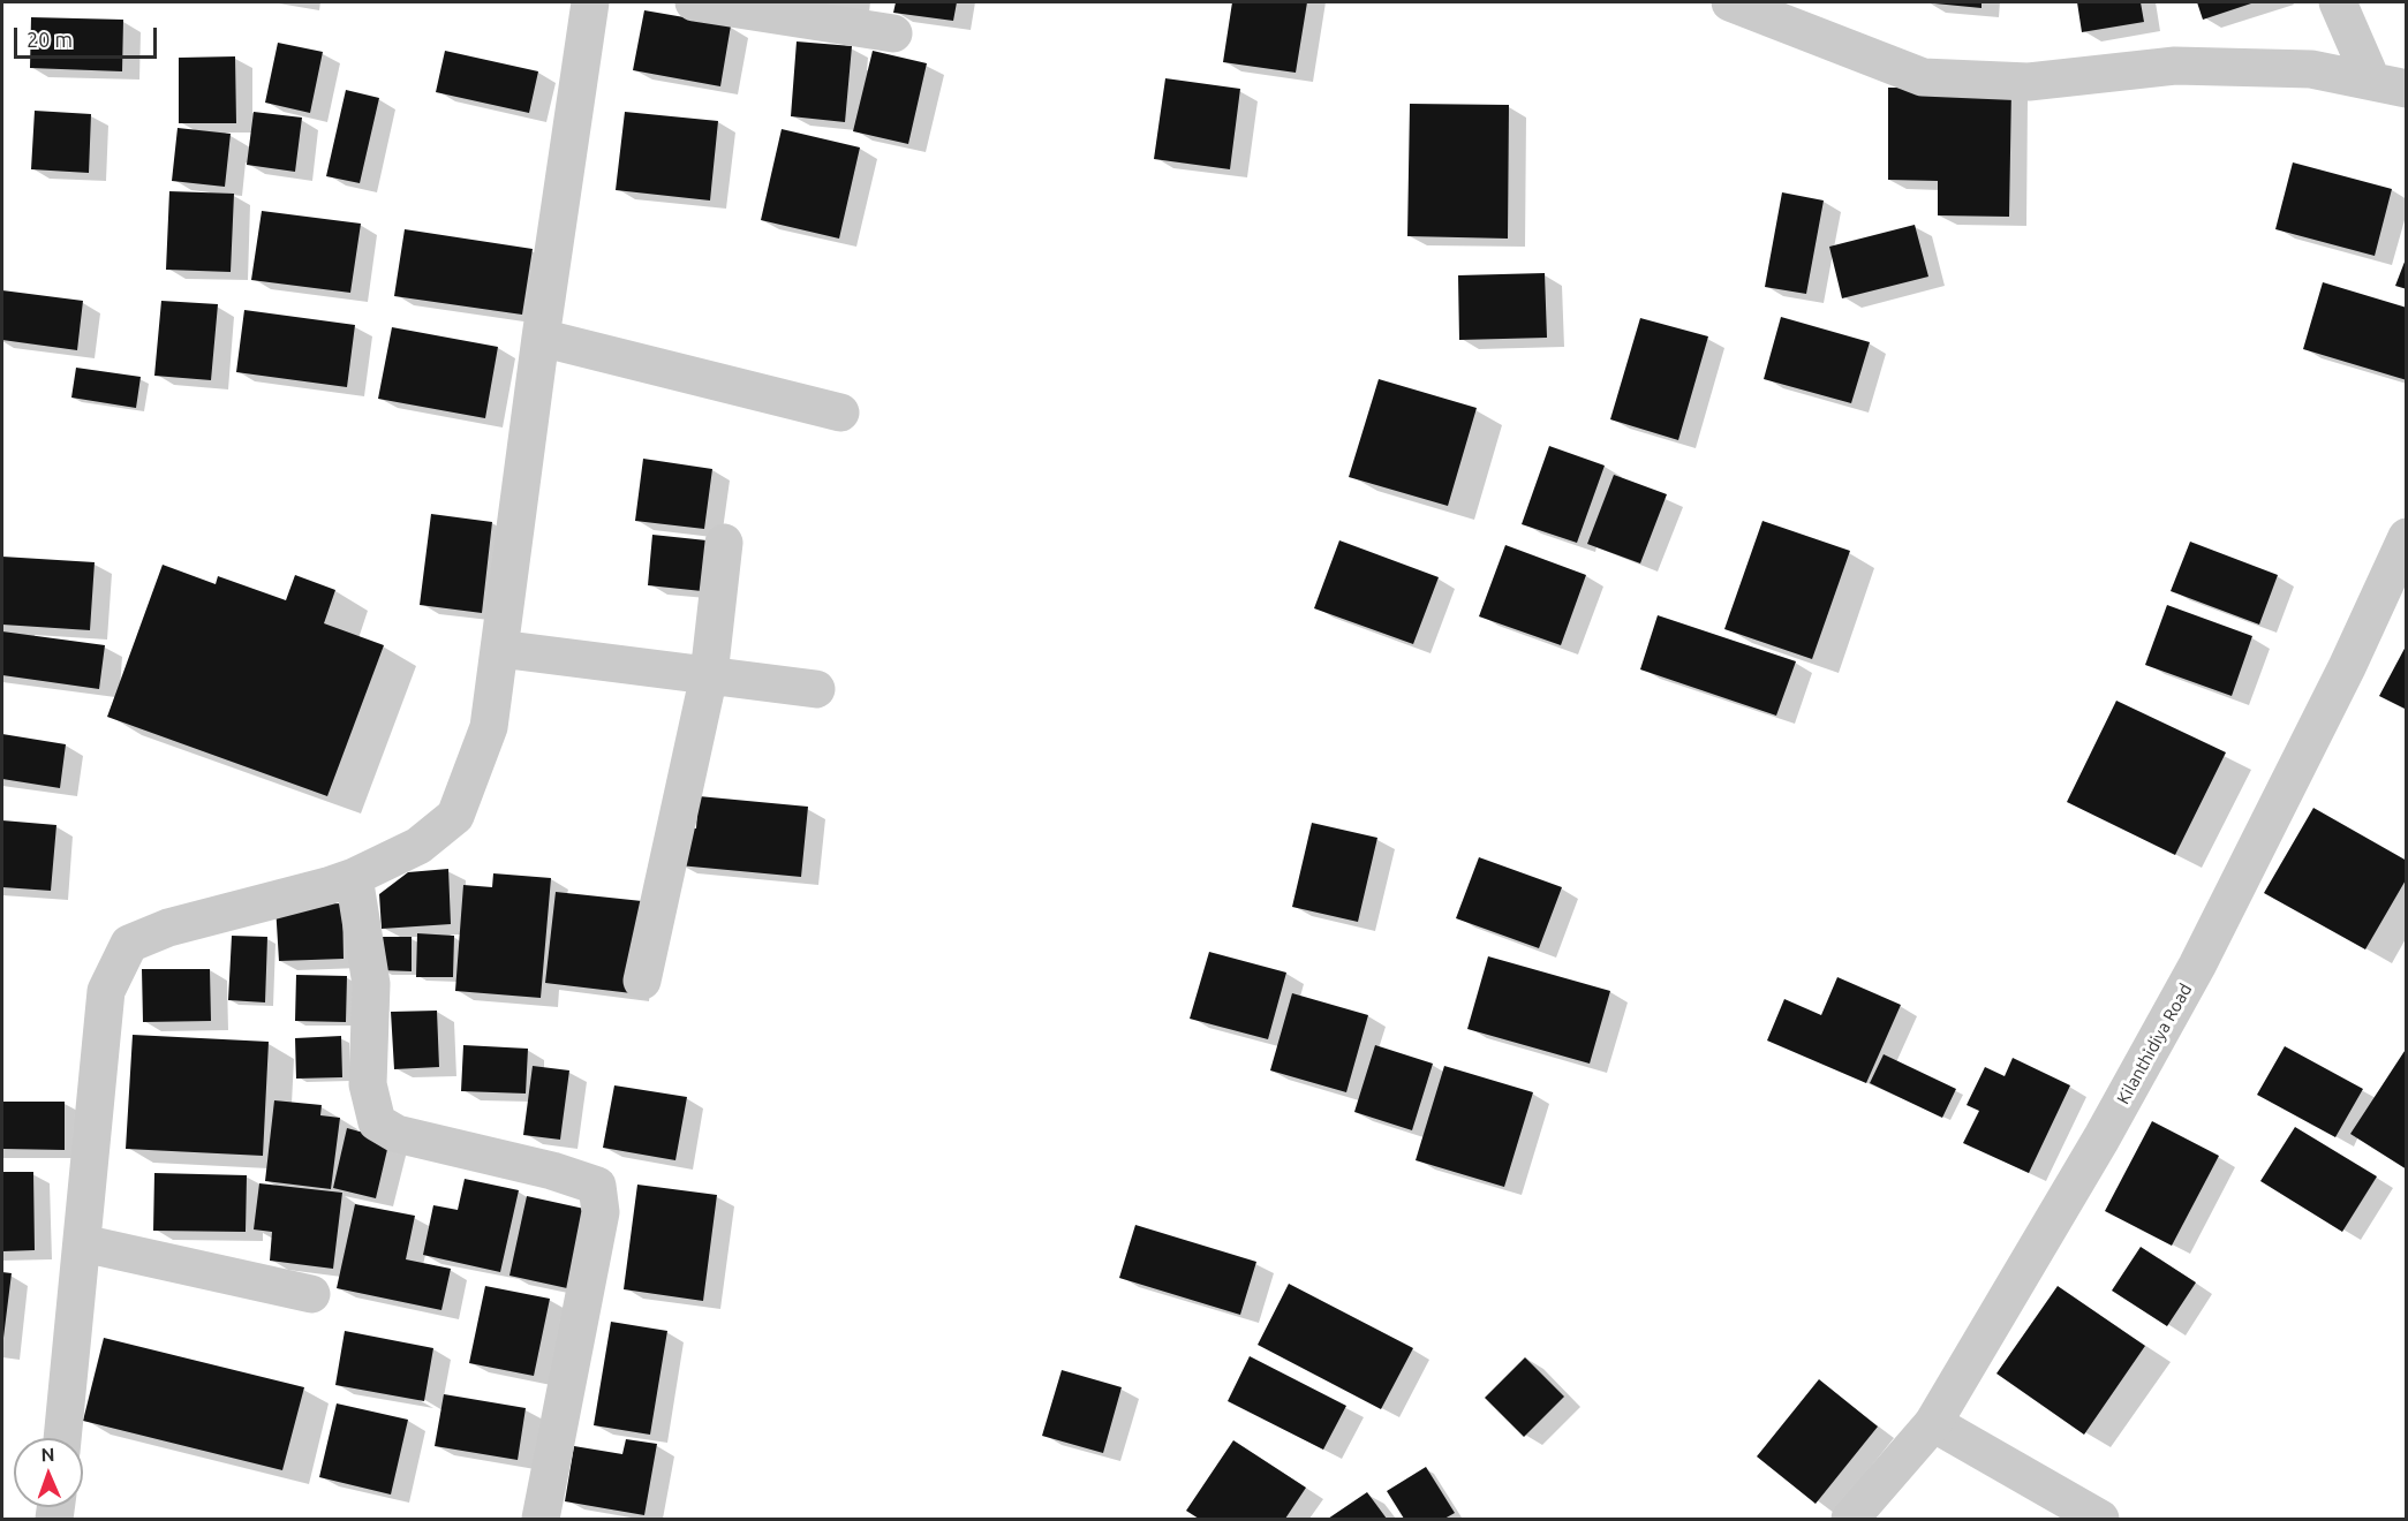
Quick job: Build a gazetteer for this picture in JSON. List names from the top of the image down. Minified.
{"streets":{"street":["Kilanthidiya Road"]},"scale_bar":"20 m","north":"top"}
